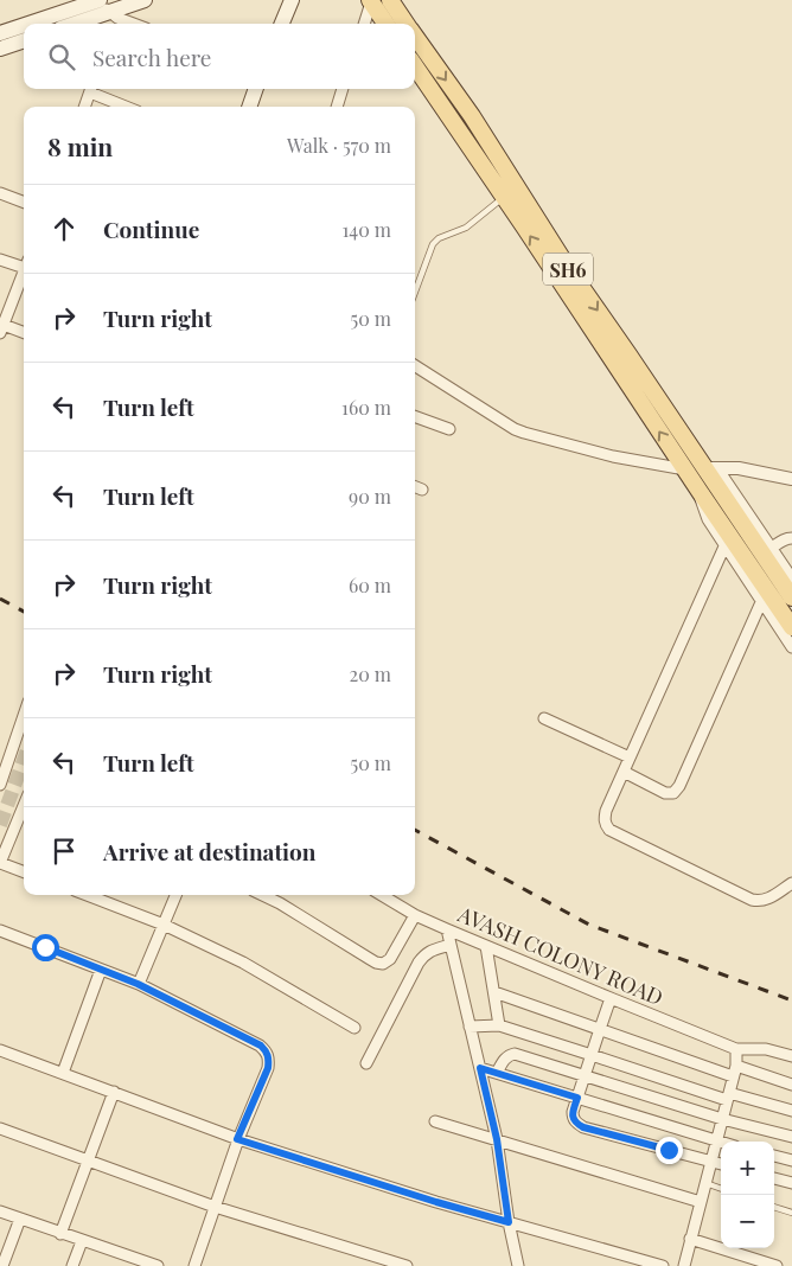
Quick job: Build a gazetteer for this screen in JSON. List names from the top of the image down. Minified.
{"streets":{"main road":["SH6"],"street":["AVASH COLONY ROAD"]},"page":{"search":"Search here","heading":["8 min","Walk · 570 m"],"list":[["Continue","140 m"],["Turn right","50 m"],["Turn left","160 m"],["Turn left","90 m"],["Turn right","60 m"],["Turn right","20 m"],["Turn left","50 m"],"Arrive at destination"],"map_buttons":["+","−"]}}
